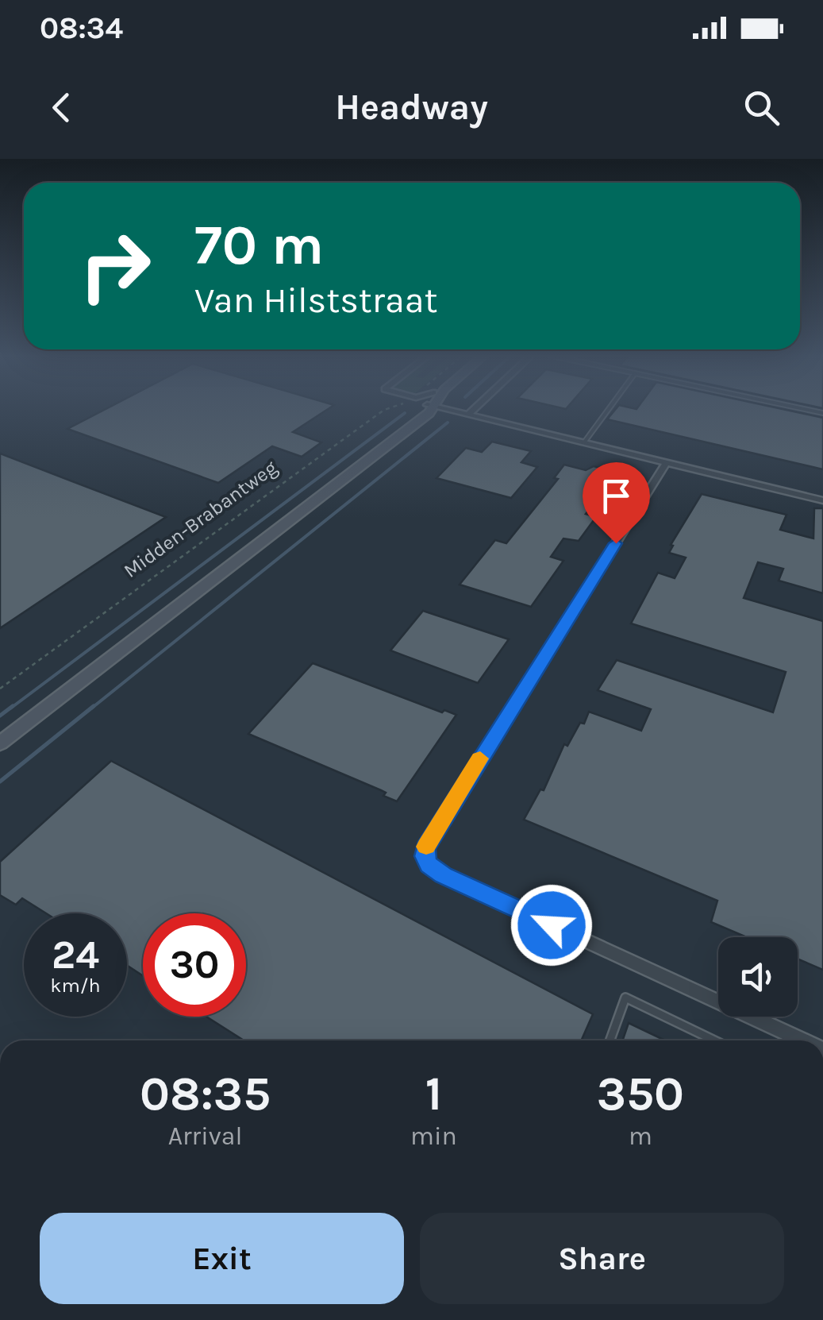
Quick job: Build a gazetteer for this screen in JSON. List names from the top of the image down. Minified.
{"streets":{"path":["Midden-Brabantweg"]},"page":{"status":"08:34","header":"Headway","turn":["70 m","Van Hilststraat"],"speed":"24 km/h","limit":"30","eta":["08:35","Arrival","1","min","350","m"],"buttons":["Exit","Share"]}}
